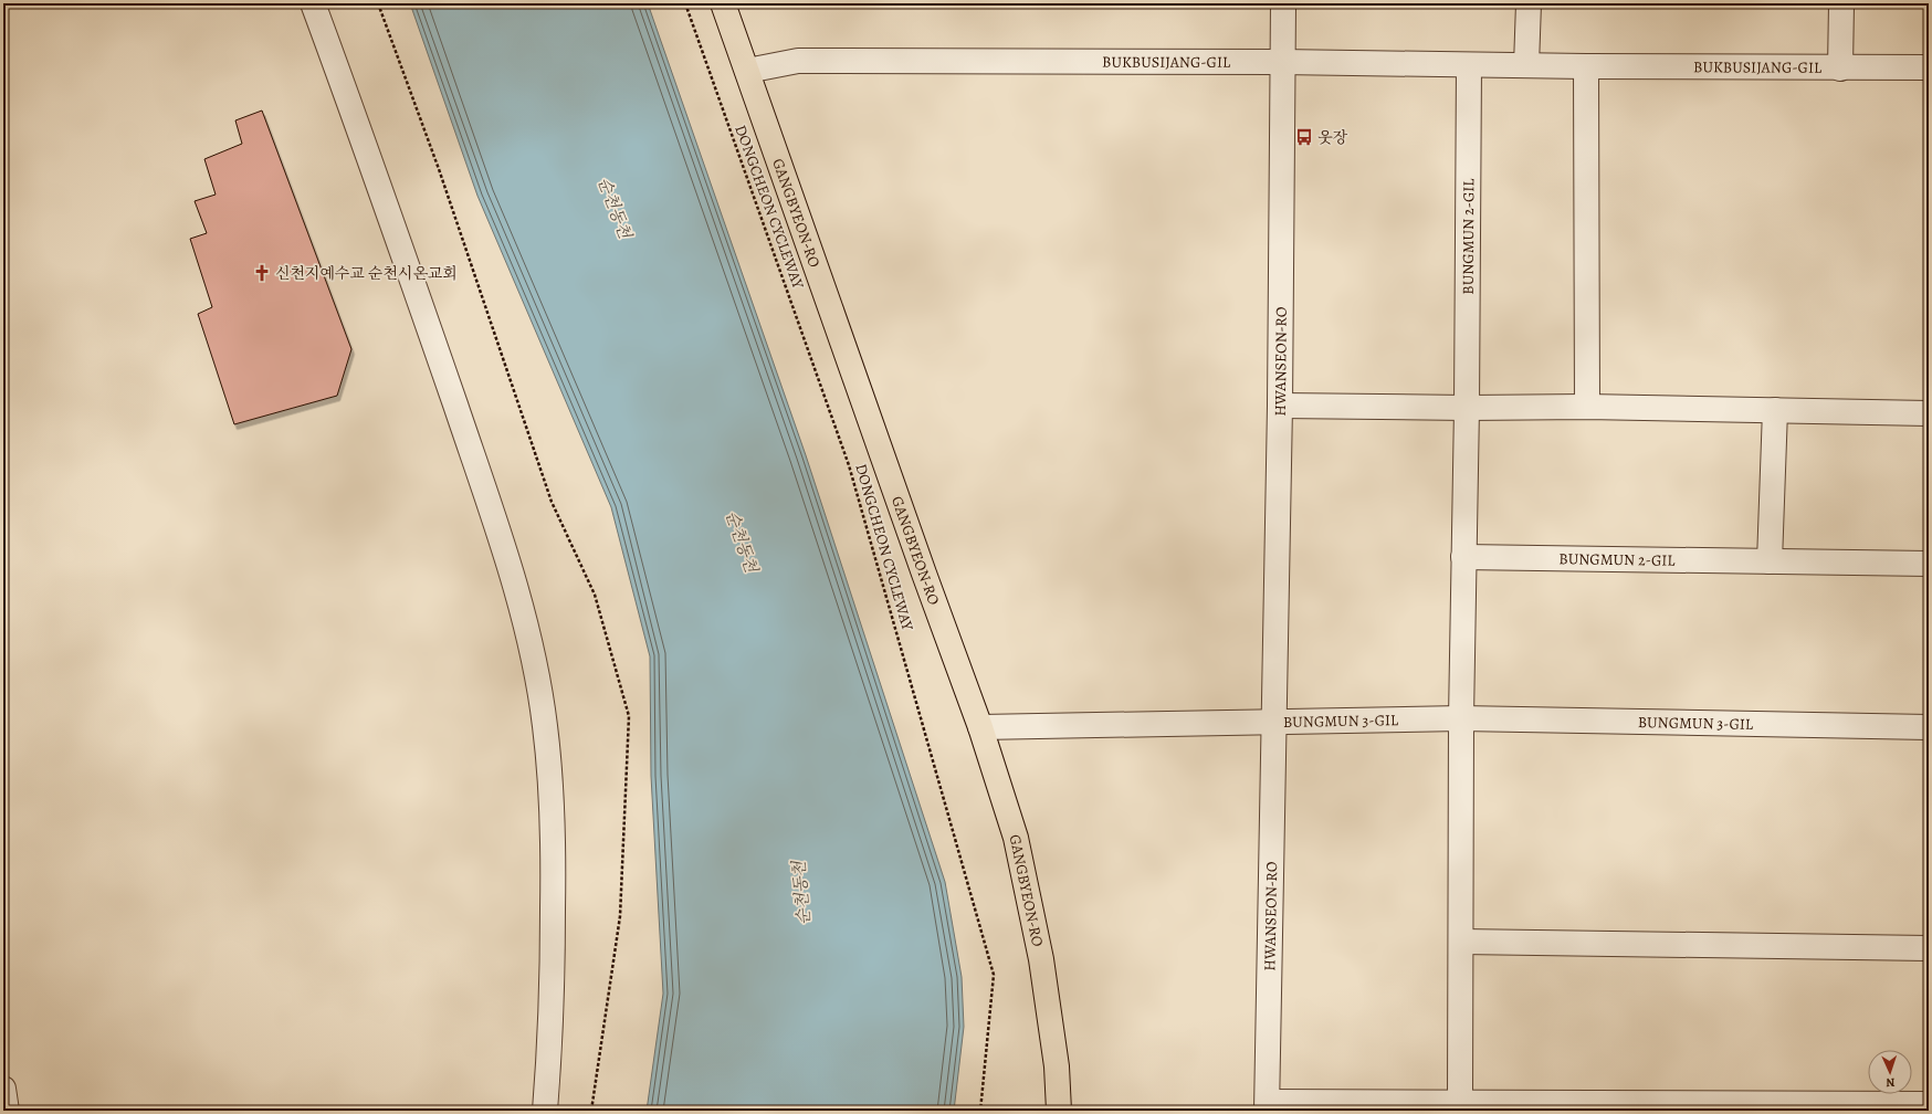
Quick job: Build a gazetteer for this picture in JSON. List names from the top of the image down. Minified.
{"streets":{"main road":["GANGBYEON-RO"],"street":["BUKBUSIJANG-GIL","BUNGMUN 2-GIL","HWANSEON-RO","BUNGMUN 3-GIL"],"path":["DONGCHEON CYCLEWAY"]},"crossings":[["BUKBUSIJANG-GIL","GANGBYEON-RO"],["BUKBUSIJANG-GIL","BUNGMUN 2-GIL"],["BUKBUSIJANG-GIL","HWANSEON-RO"],["BUNGMUN 2-GIL","BUNGMUN 3-GIL"],["HWANSEON-RO","BUNGMUN 3-GIL"]],"water":["순천동천"],"places":{"bus stop":["웃장"],"church":["신천지예수교 순천시온교회"]},"north":"bottom"}
